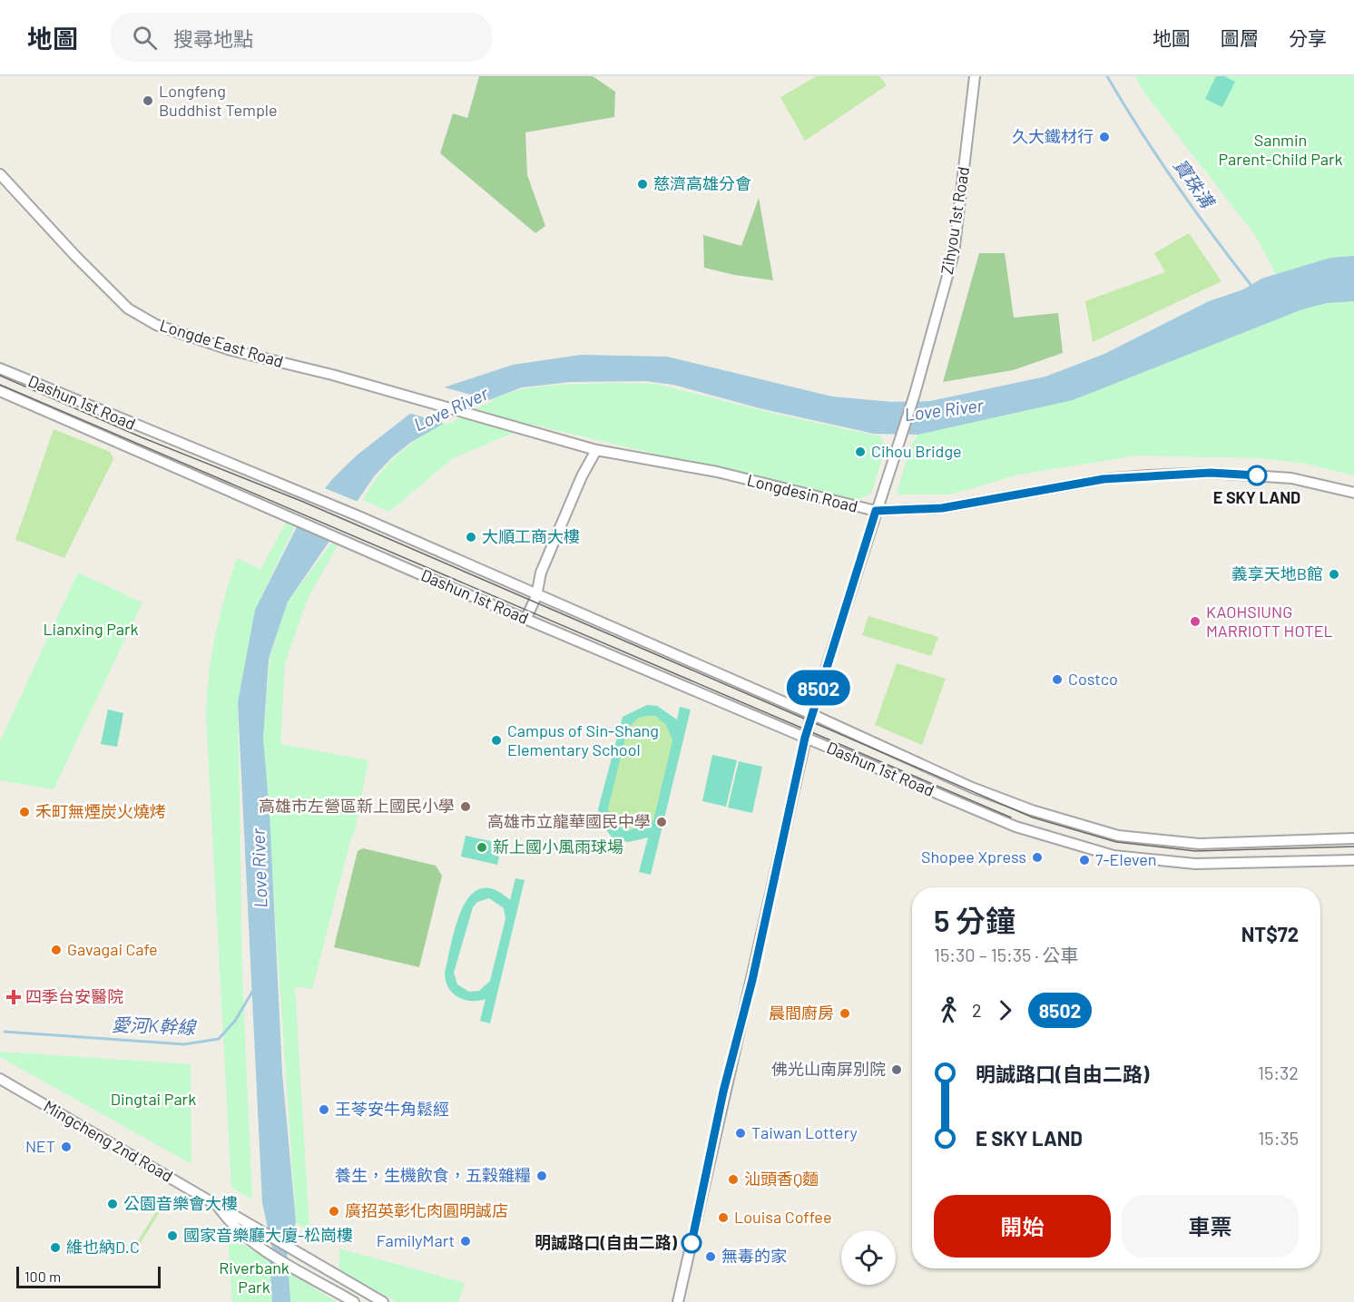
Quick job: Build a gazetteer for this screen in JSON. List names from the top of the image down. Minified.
{"streets":{"street":["Zihyou 1st Road","Longde East Road","Dashun 1st Road","Longdesin Road","Mingcheng 2nd Road"]},"crossings":[["Zihyou 1st Road","Longdesin Road"],["Longde East Road","Longdesin Road"]],"water":["寶珠溝","Love River","愛河K幹線"],"parks":["Sanmin Parent-Child Park","Lianxing Park","Dingtai Park","Riverbank Park"],"places":{"other":["Longfeng Buddhist Temple","久大鐵材行","慈濟高雄分會","Cihou Bridge","E SKY LAND","大順工商大樓","義享天地B館","KAOHSIUNG MARRIOTT HOTEL","Costco","Campus of Sin-Shang Elementary School","高雄市左營區新上國民小學","禾町無煙炭火燒烤","高雄市立龍華國民中學","新上國小風雨球場","Shopee Xpress","7-Eleven","Gavagai Cafe","晨間廚房","佛光山南屏別院","王苓安牛角鬆經","Taiwan Lottery","NET","養生，生機飲食，五穀雜糧","汕頭香Q麵","公園音樂會大樓","廣招英彰化肉圓明誠店","Louisa Coffee","國家音樂廳大廈-松崗樓","FamilyMart","明誠路口(自由二路)","維也納D.C","無毒的家"],"health":["四季台安醫院"]},"lines":["bus line 8502"],"scale_bar":"100 m","page":{"header":"地圖","search":"搜尋地點","nav":["地圖","圖層","分享"],"on_map":"8502","heading":["5 分鐘","15:30 – 15:35 · 公車","NT$72"],"legs":["2","8502"],"list":[{"name":"明誠路口(自由二路)","value":"15:32"},{"name":"E SKY LAND","value":"15:35"}],"buttons":["開始","車票"],"scale":"100 m"}}
